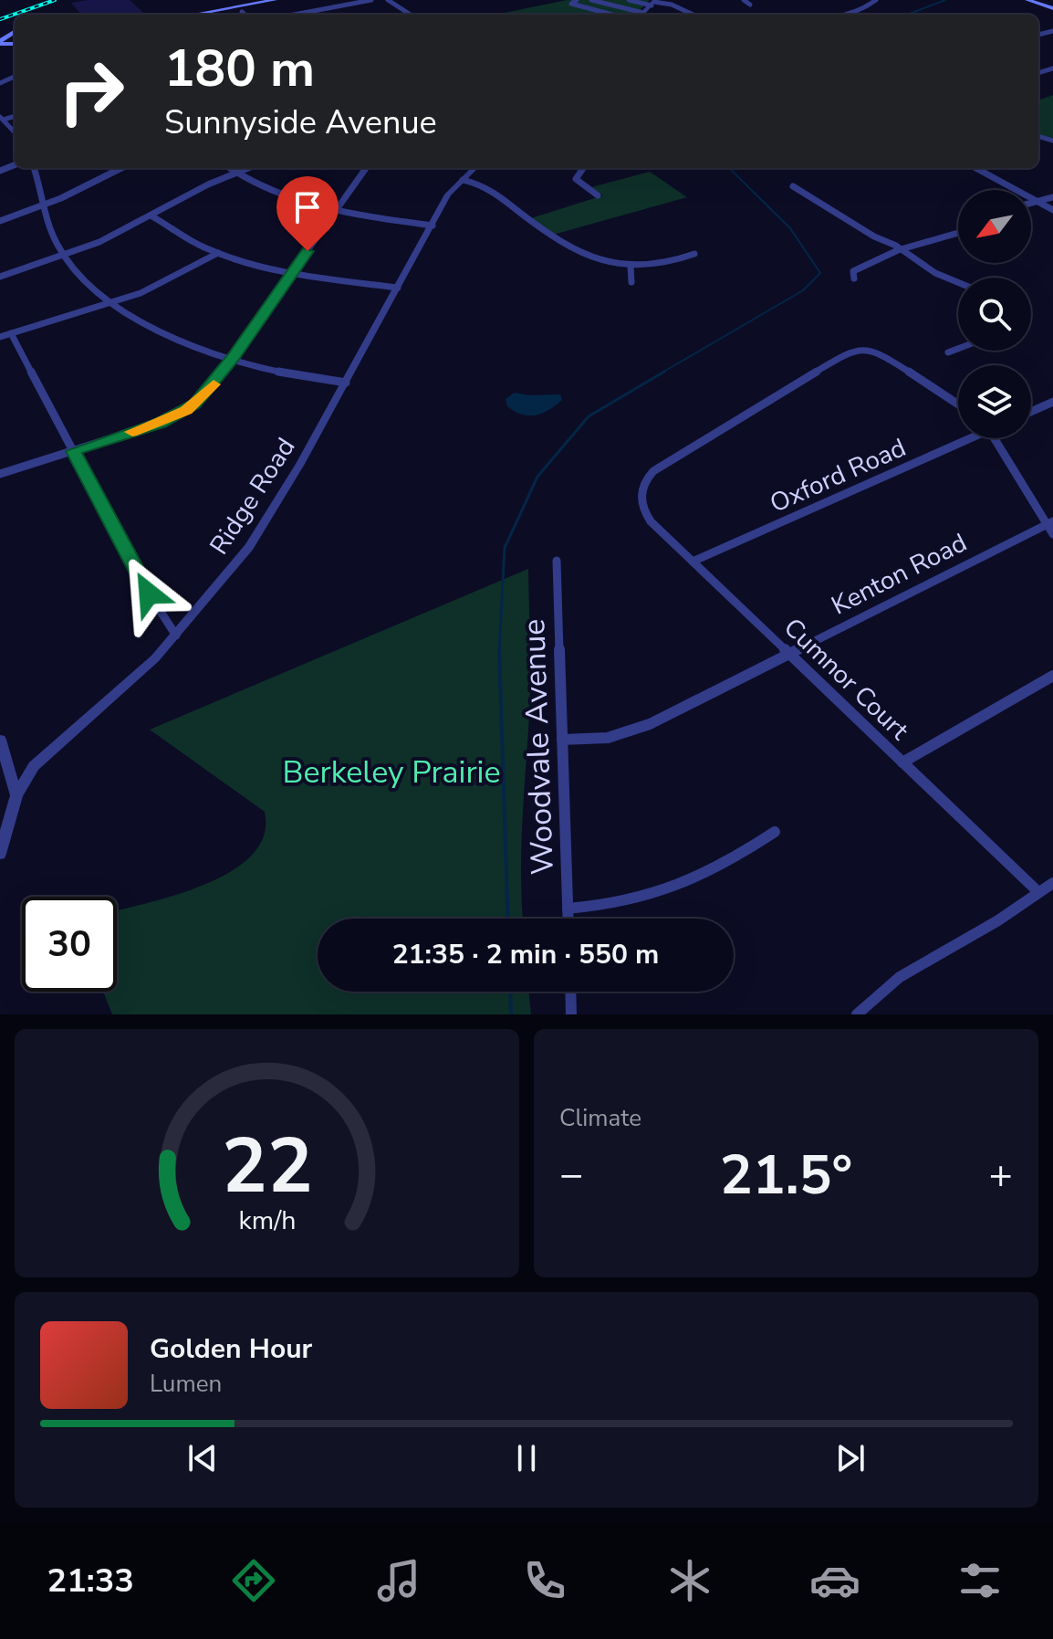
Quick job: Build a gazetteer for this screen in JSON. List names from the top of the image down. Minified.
{"streets":{"street":["Oxford Road","Ridge Road","Kenton Road","Cumnor Court","Woodvale Avenue"]},"crossings":[["Oxford Road","Cumnor Court"],["Kenton Road","Cumnor Court"],["Kenton Road","Woodvale Avenue"]],"parks":["Berkeley Prairie"],"north":"bottom left","page":{"turn":["180 m","Sunnyside Avenue"],"limit":"30","trip":"21:35 · 2 min · 550 m","tile":"Climate","heat":["−","21.5°","+"],"song":["Golden Hour","Lumen"],"tabs":"21:33","gauge":["22","km/h"]}}
